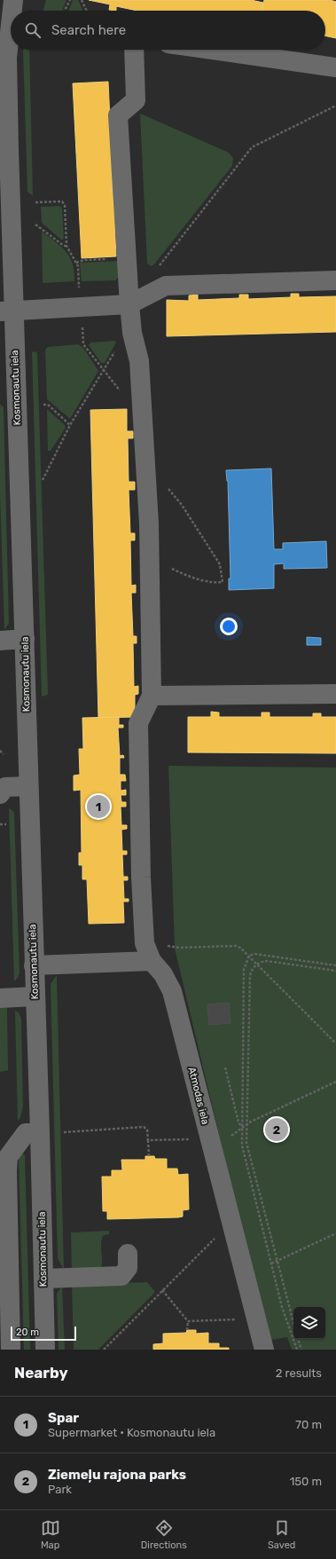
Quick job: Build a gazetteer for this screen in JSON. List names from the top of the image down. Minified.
{"streets":{"street":["Kosmonautu iela","Atmodas iela"]},"scale_bar":"20 m","page":{"search":"Search here","pins":["1","2"],"scale":"20 m","heading":["Nearby","2 results"],"list":[{"mark":"1","name":"Spar","note":"Supermarket · Kosmonautu iela","value":"70 m"},{"mark":"2","name":"Ziemeļu rajona parks","note":"Park","value":"150 m"}],"nav":["Map","Directions","Saved"]}}
